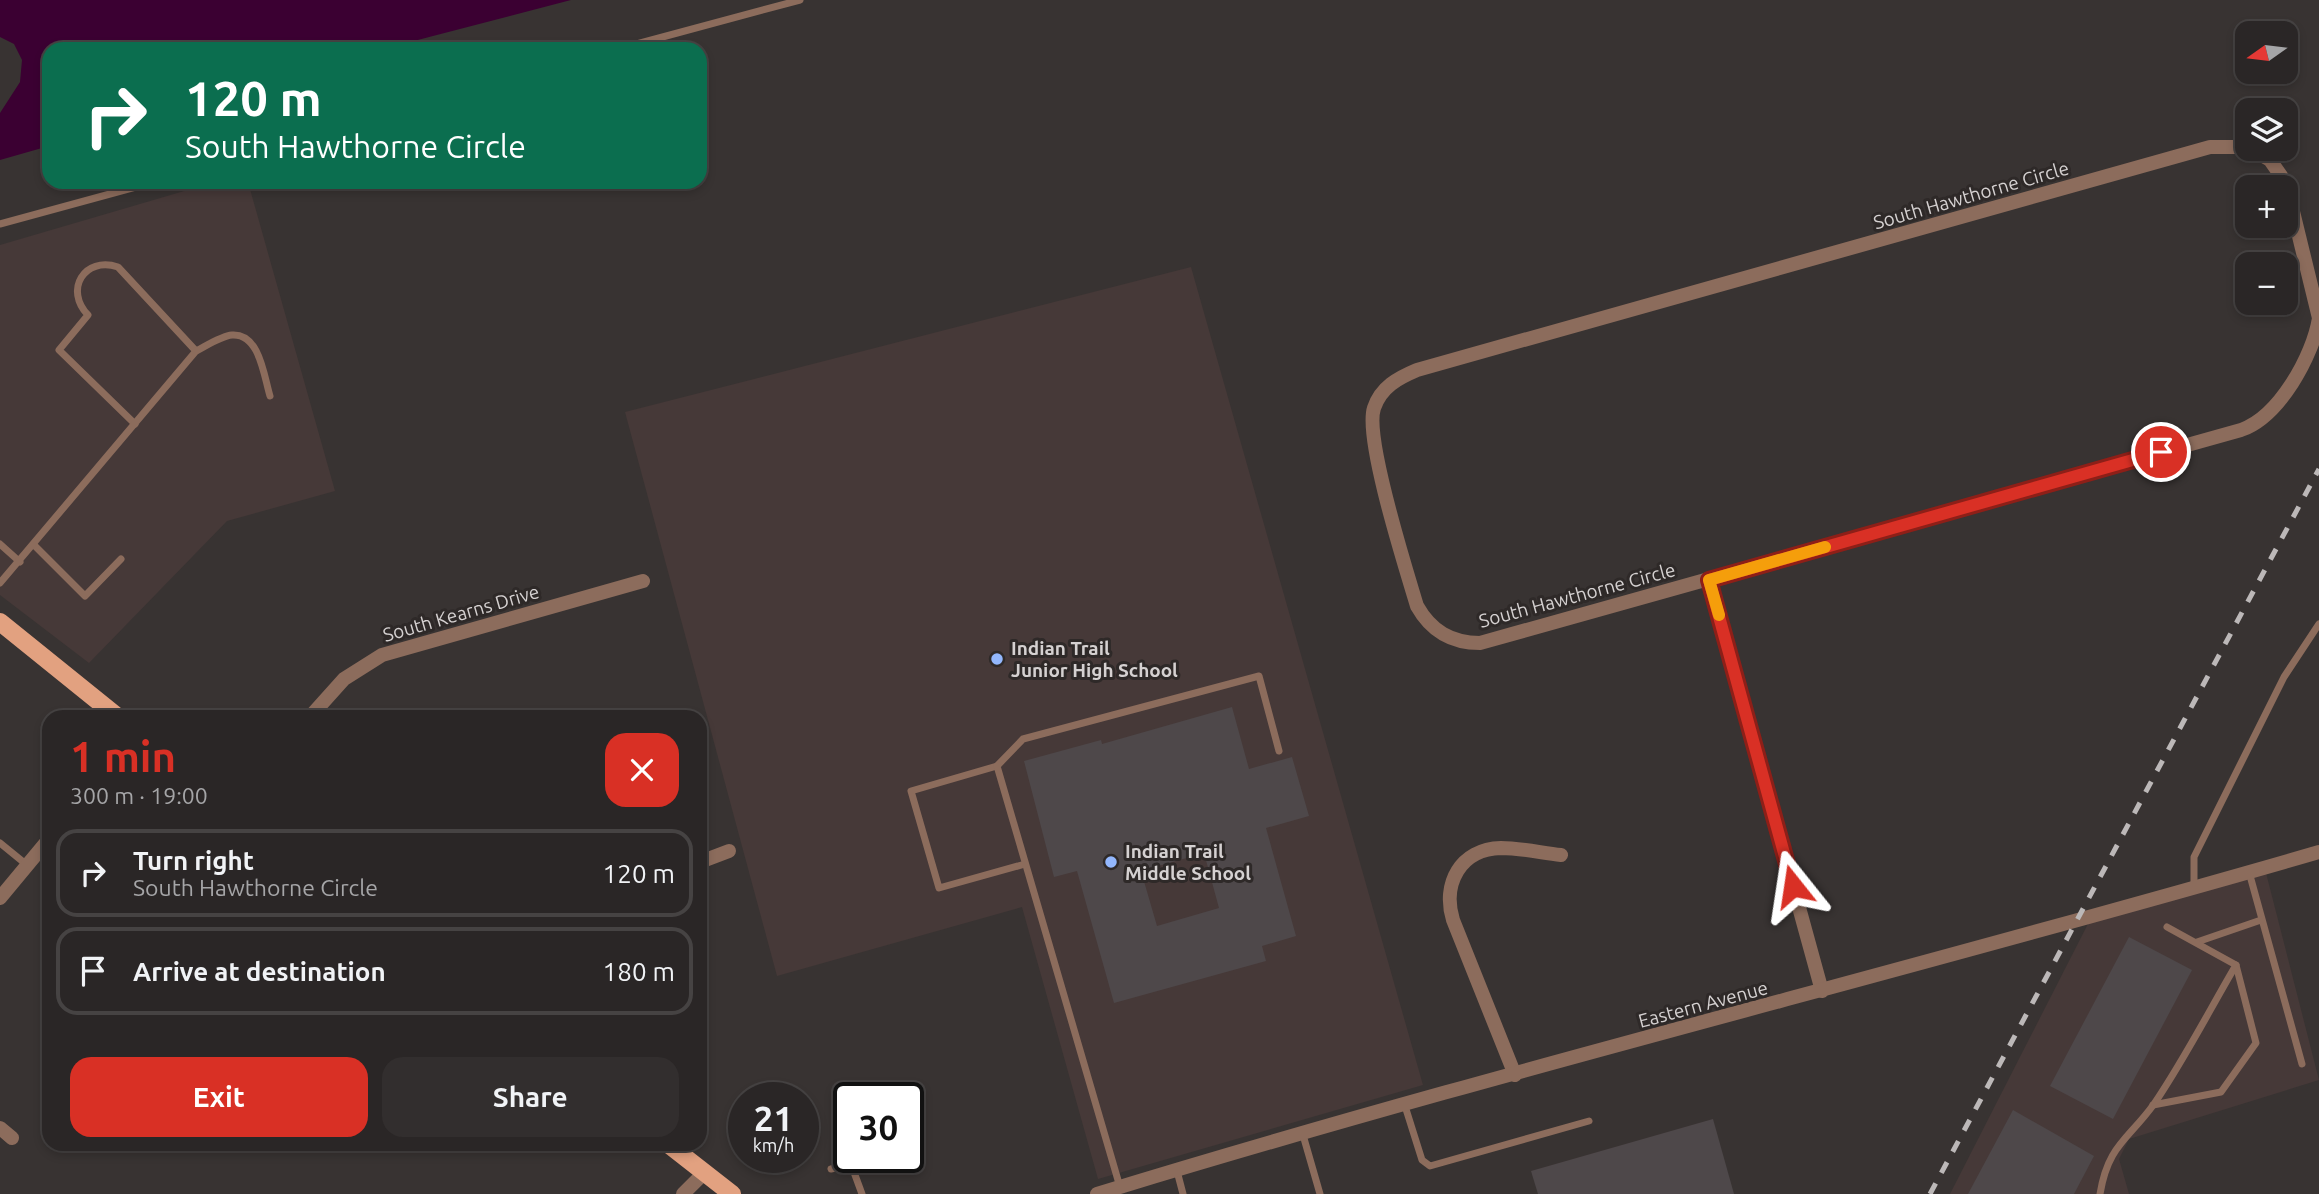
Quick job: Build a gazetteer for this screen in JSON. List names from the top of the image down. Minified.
{"streets":{"street":["South Hawthorne Circle","South Kearns Drive","Eastern Avenue"]},"places":["Indian Trail Junior High School","Indian Trail Middle School"],"north":"left","page":{"map_buttons":["+","−"],"turn":["120 m","South Hawthorne Circle"],"heading":["1 min","300 m · 19:00"],"list":[{"name":"Turn right","note":"South Hawthorne Circle","value":"120 m"},{"name":"Arrive at destination","value":"180 m"}],"buttons":["Exit","Share"],"speed":"21 km/h","limit":"30"}}
